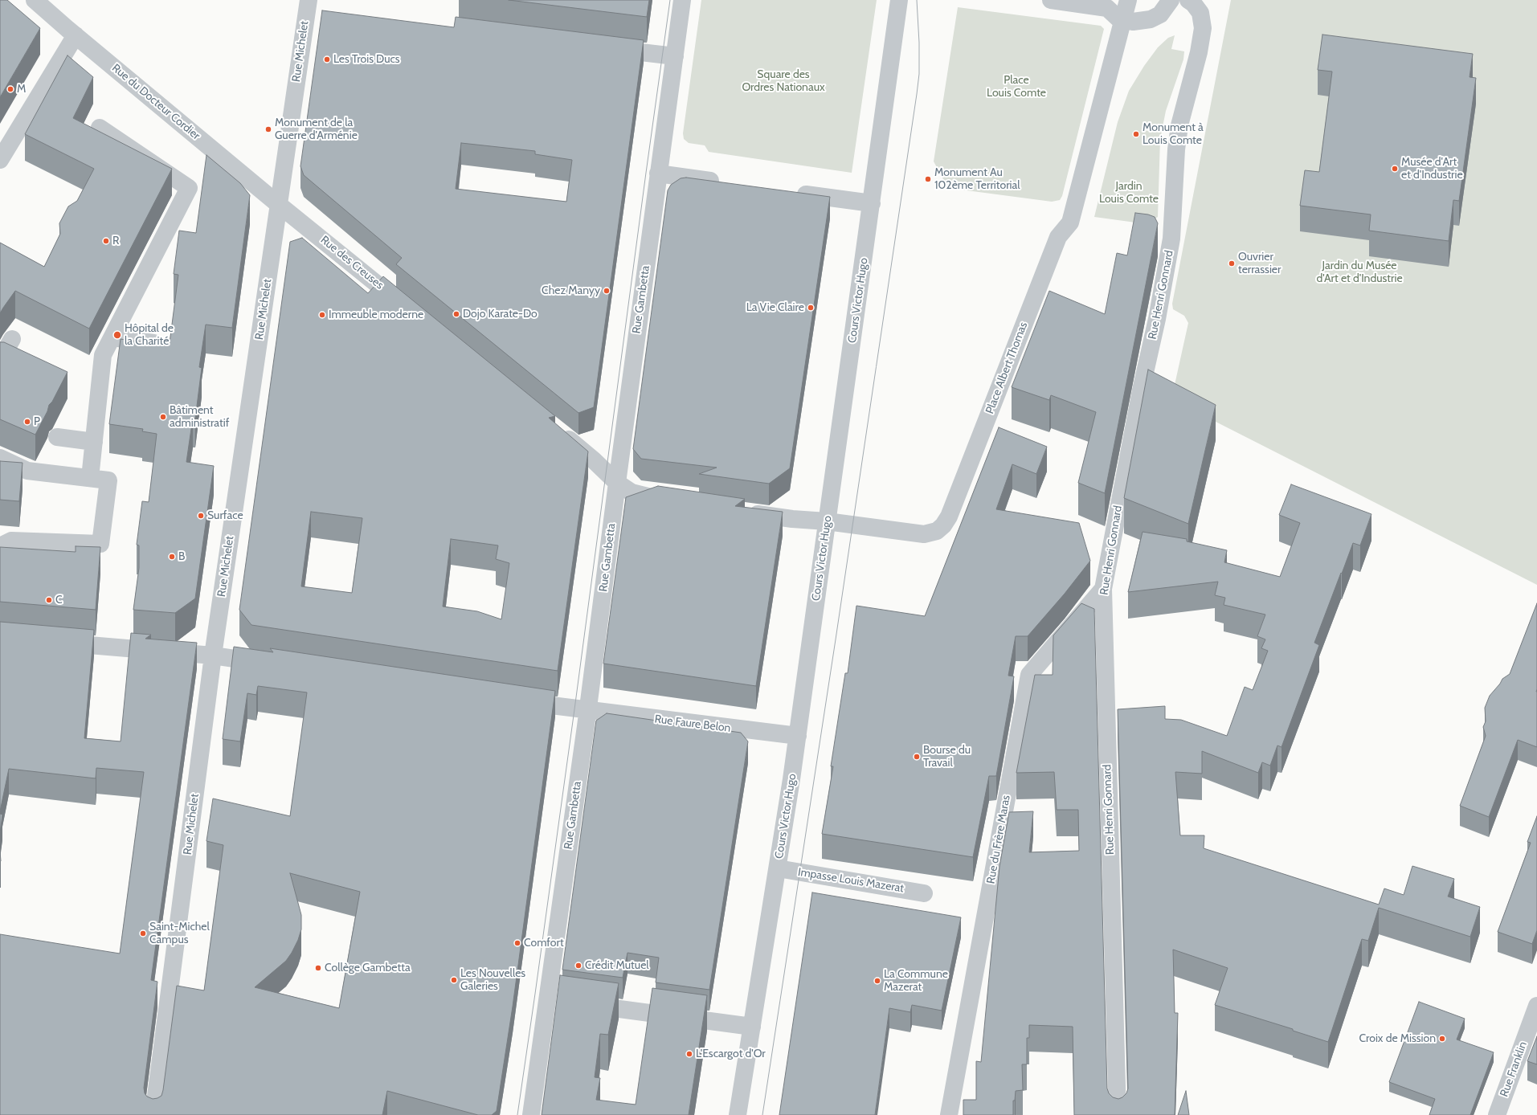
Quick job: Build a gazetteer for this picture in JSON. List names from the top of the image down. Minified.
{"streets":{"street":["Rue Michelet","Rue du Docteur Cordier","Rue des Creuses","Rue Henri Gonnard","Rue Gambetta","Cours Victor Hugo","Place Albert Thomas","Rue Faure Belon","Rue du Frère Maras","Impasse Louis Mazerat","Rue Franklin"]},"crossings":[["Rue Michelet","Rue du Docteur Cordier"],["Rue Michelet","Rue des Creuses"],["Rue du Docteur Cordier","Rue des Creuses"],["Rue Henri Gonnard","Rue du Frère Maras"],["Rue Gambetta","Rue Faure Belon"],["Cours Victor Hugo","Place Albert Thomas"],["Cours Victor Hugo","Rue Faure Belon"],["Cours Victor Hugo","Impasse Louis Mazerat"]],"parks":["Square des Ordres Nationaux","Place Louis Comte","Jardin Louis Comte","Jardin du Musée d'Art et d'Industrie"],"places":["Les Trois Ducs","M","Monument de la Guerre d'Arménie","Monument à Louis Comte","Musée d'Art et d'Industrie","Monument Au 102ème Territorial","R","Ouvrier terrassier","Chez Manyy","La Vie Claire","Dojo Karate-Do","Immeuble moderne","Hôpital de la Charité","Bâtiment administratif","P","Surface","B","C","Bourse du Travail","Saint-Michel Campus","Comfort","Crédit Mutuel","Collège Gambetta","Les Nouvelles Galeries","La Commune Mazerat","Croix de Mission","L'Escargot d'Or"]}
